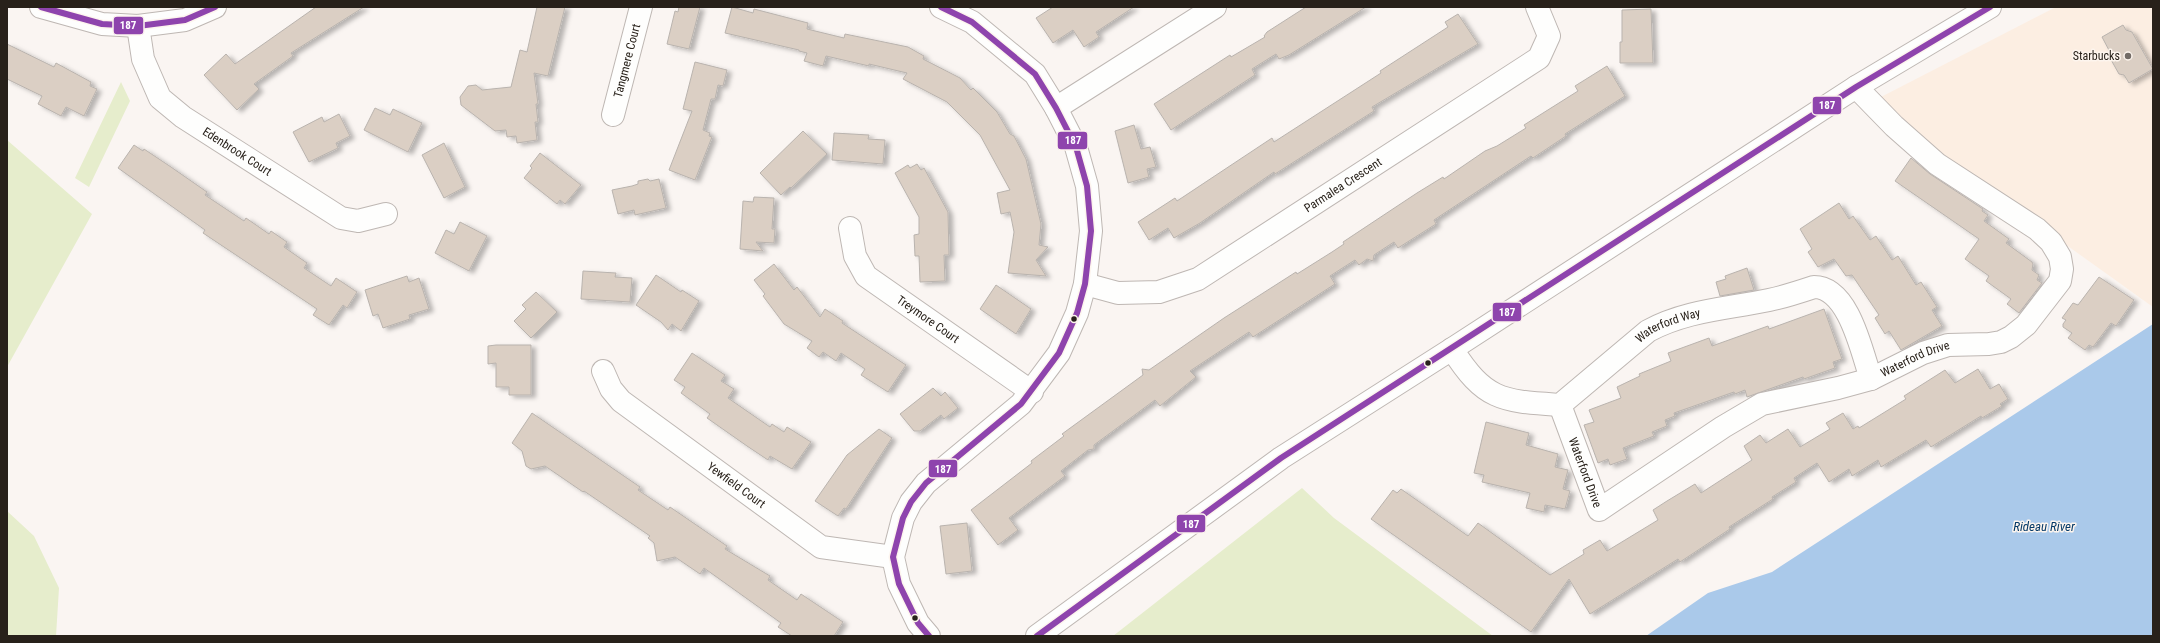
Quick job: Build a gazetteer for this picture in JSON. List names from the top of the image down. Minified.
{"streets":{"street":["Tangmere Court","Edenbrook Court","Parmalea Crescent","Treymore Court","Waterford Way","Waterford Drive","Yewfield Court"]},"crossings":[["Waterford Way","Waterford Drive"]],"water":["Rideau River"],"places":["Starbucks"],"lines":["transit line 187"]}
